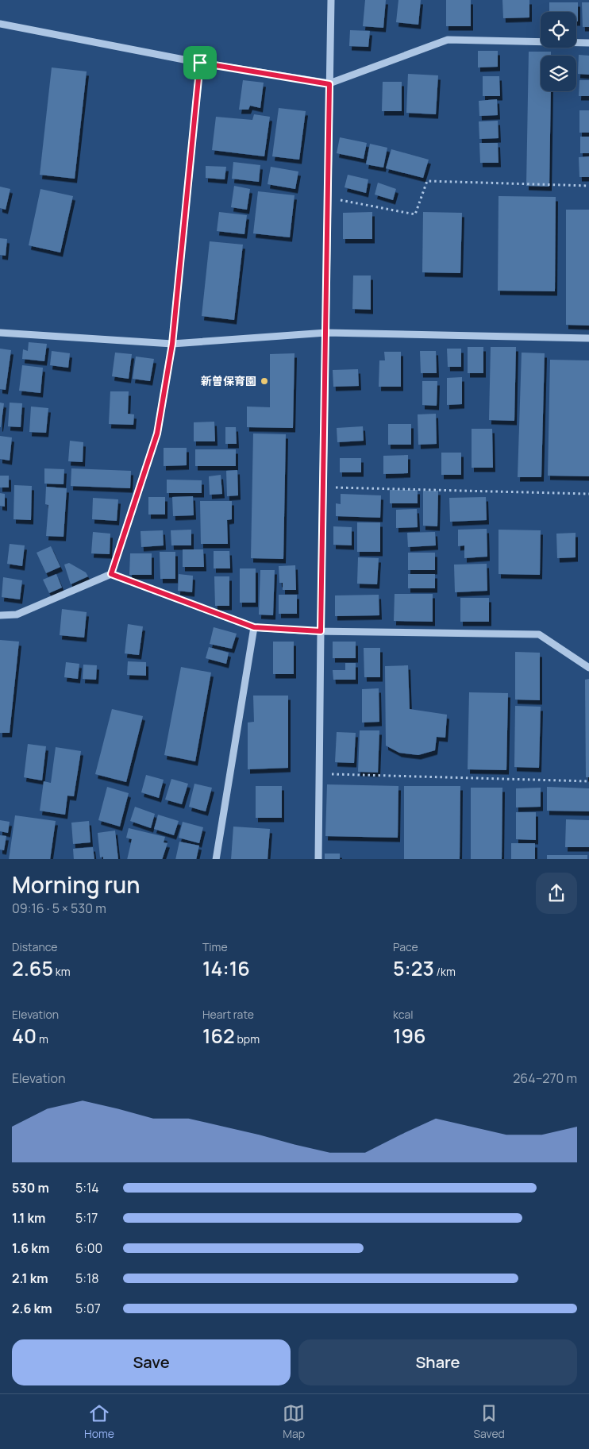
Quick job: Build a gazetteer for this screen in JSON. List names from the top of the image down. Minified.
{"places":["新曽保育園"],"page":{"heading":["Morning run","09:16 · 5 × 530 m"],"stats":[["Distance","2.65 km"],["Time","14:16"],["Pace","5:23 /km"],["Elevation","40 m"],["Heart rate","162 bpm"],["kcal","196"]],"chart":["Elevation","264–270 m"],"list":[{"name":"530 m","note":"5:14"},{"name":"1.1 km","note":"5:17"},{"name":"1.6 km","note":"6:00"},{"name":"2.1 km","note":"5:18"},{"name":"2.6 km","note":"5:07"}],"buttons":["Save","Share"],"tabs":["Home","Map","Saved"]}}
